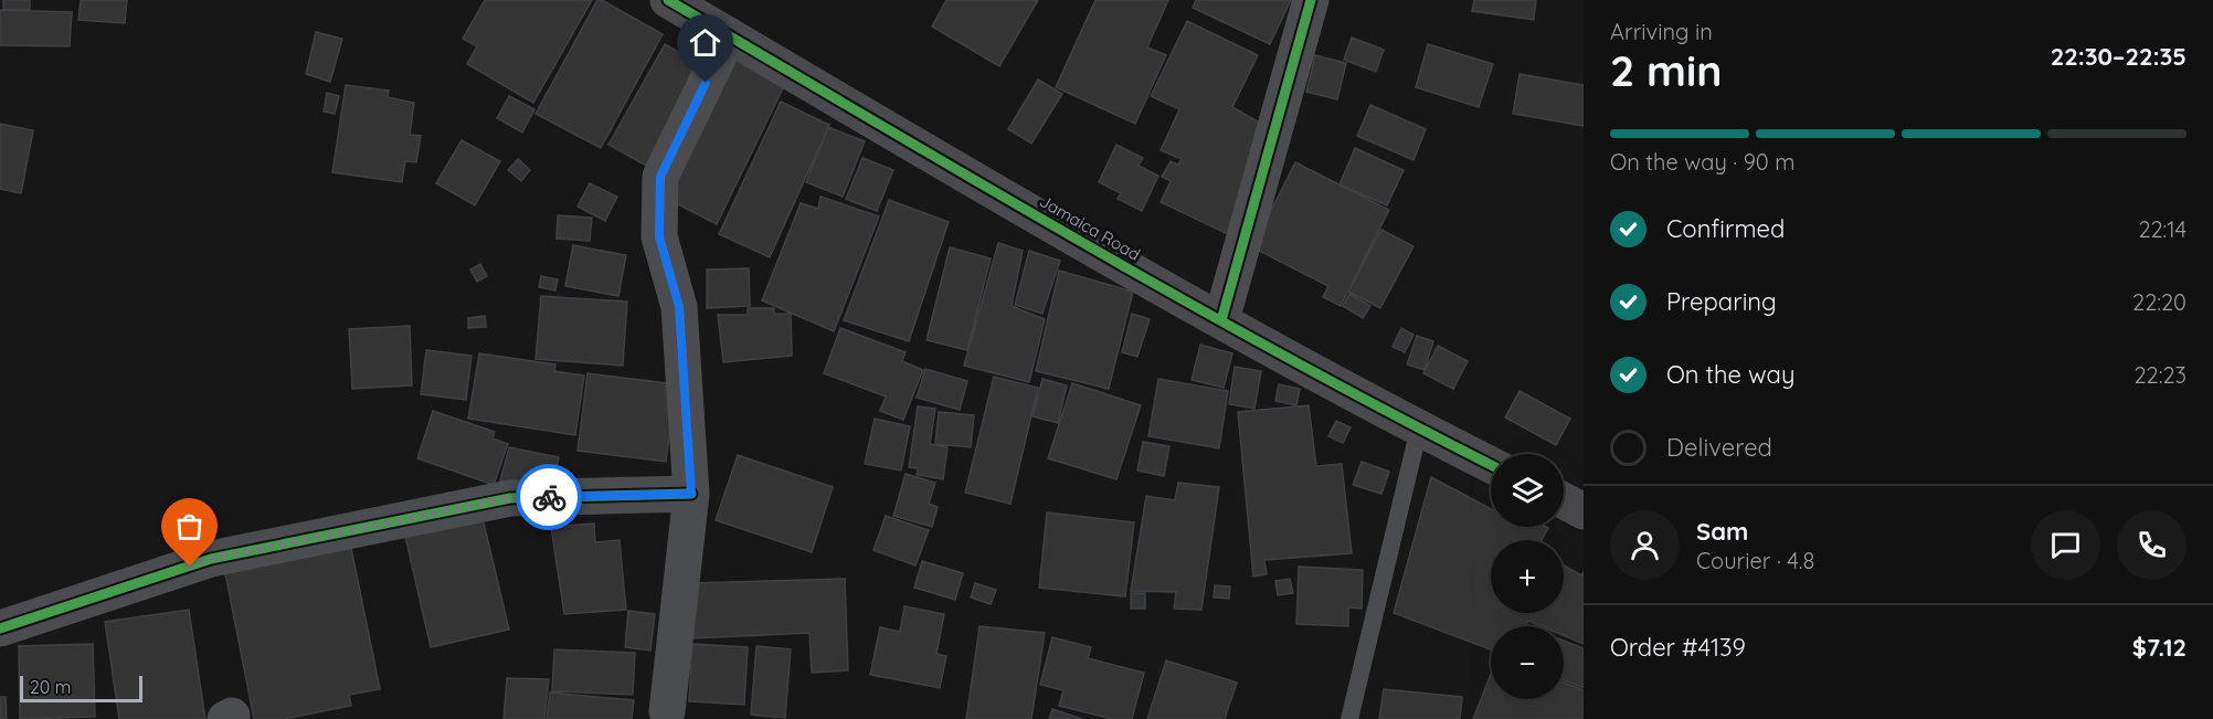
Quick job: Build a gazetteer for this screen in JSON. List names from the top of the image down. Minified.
{"streets":{"street":["Jamaica Road"]},"scale_bar":"20 m","page":{"heading":["2 min","Arriving in","22:30–22:35"],"panel":["Sam","Courier · 4.8","Order #4139","$7.12"],"bar":"On the way · 90 m","list":[["Confirmed","22:14"],["Preparing","22:20"],["On the way","22:23"],"Delivered"],"map_buttons":["+","−"],"scale":"20 m"}}
